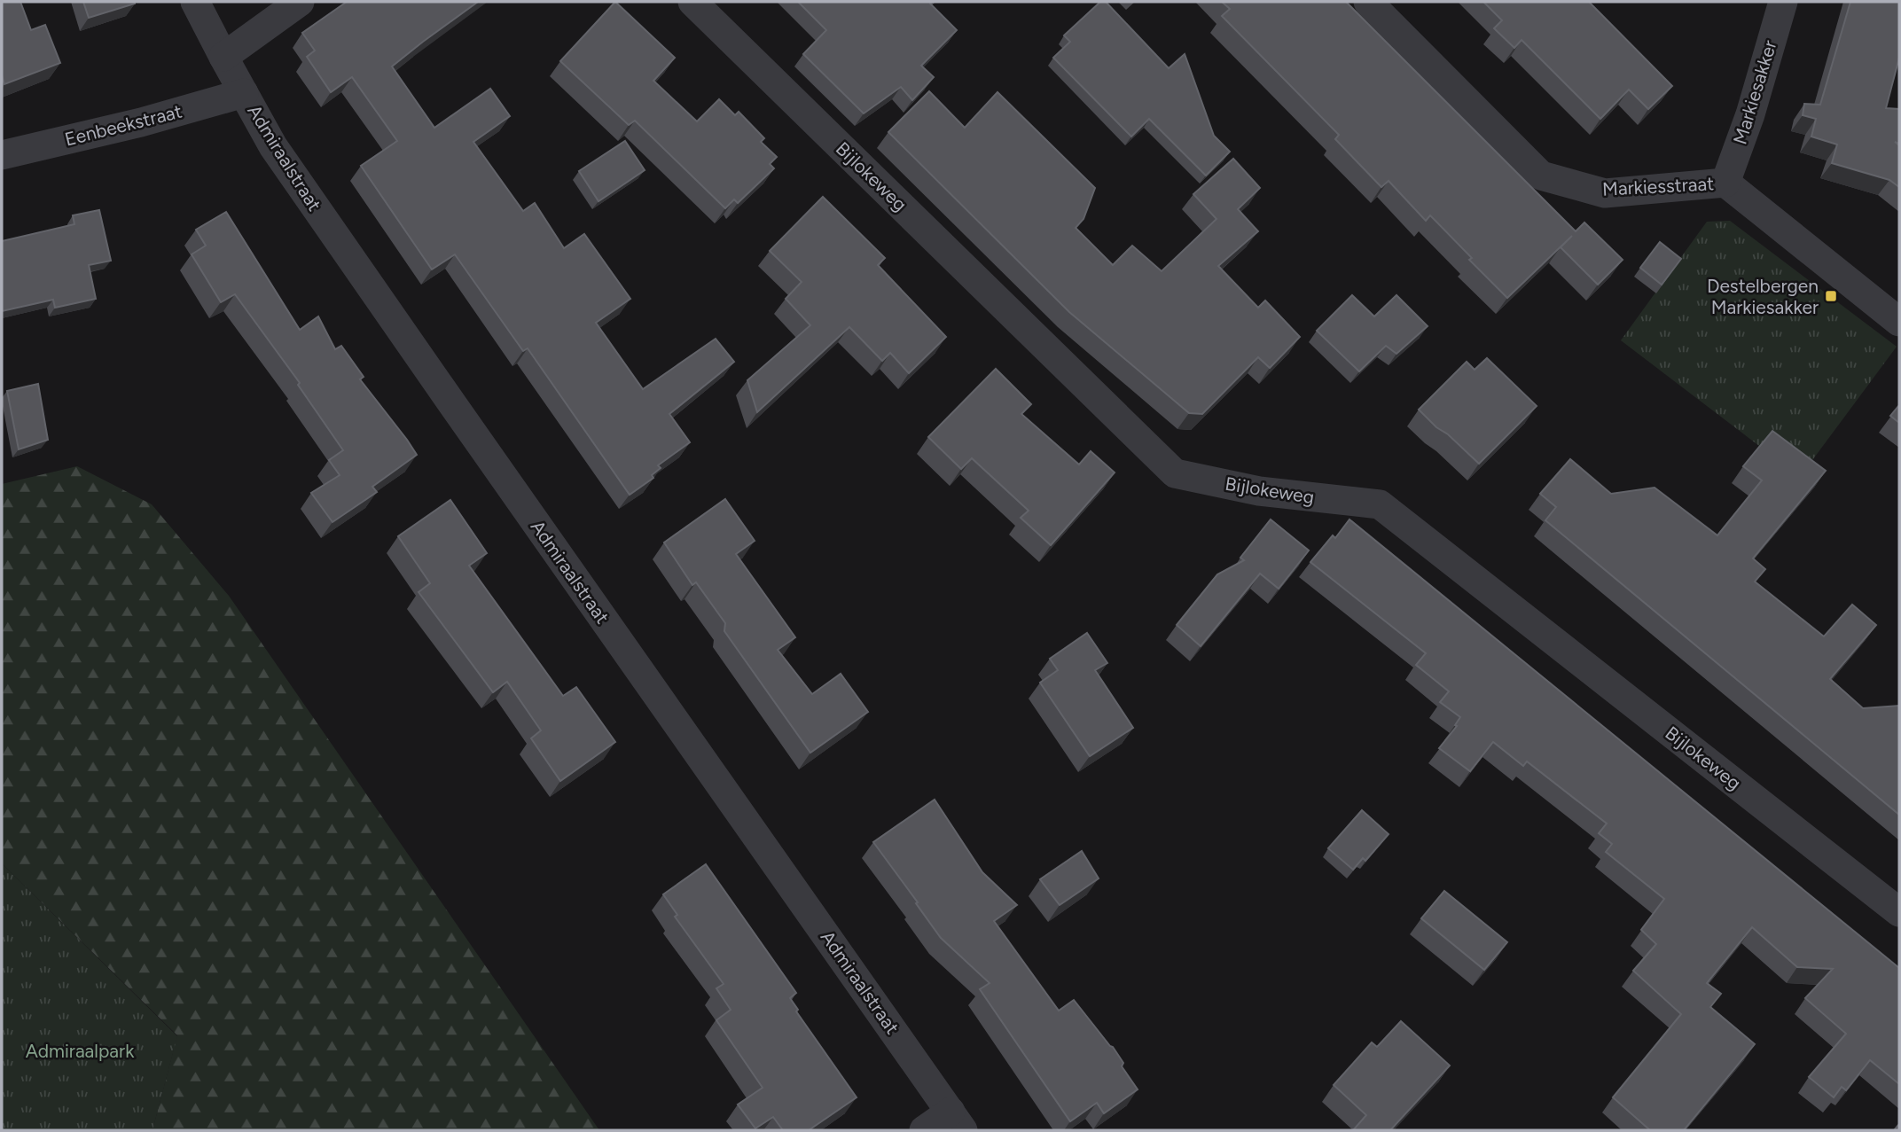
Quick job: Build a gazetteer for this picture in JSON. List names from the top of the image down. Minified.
{"streets":{"street":["Markiesakker","Eenbeekstraat","Admiraalstraat","Bijlokeweg","Markiesstraat"]},"crossings":[["Markiesakker","Markiesstraat"],["Eenbeekstraat","Admiraalstraat"]],"parks":["Admiraalpark"],"places":{"transit":["Destelbergen Markiesakker"]}}
